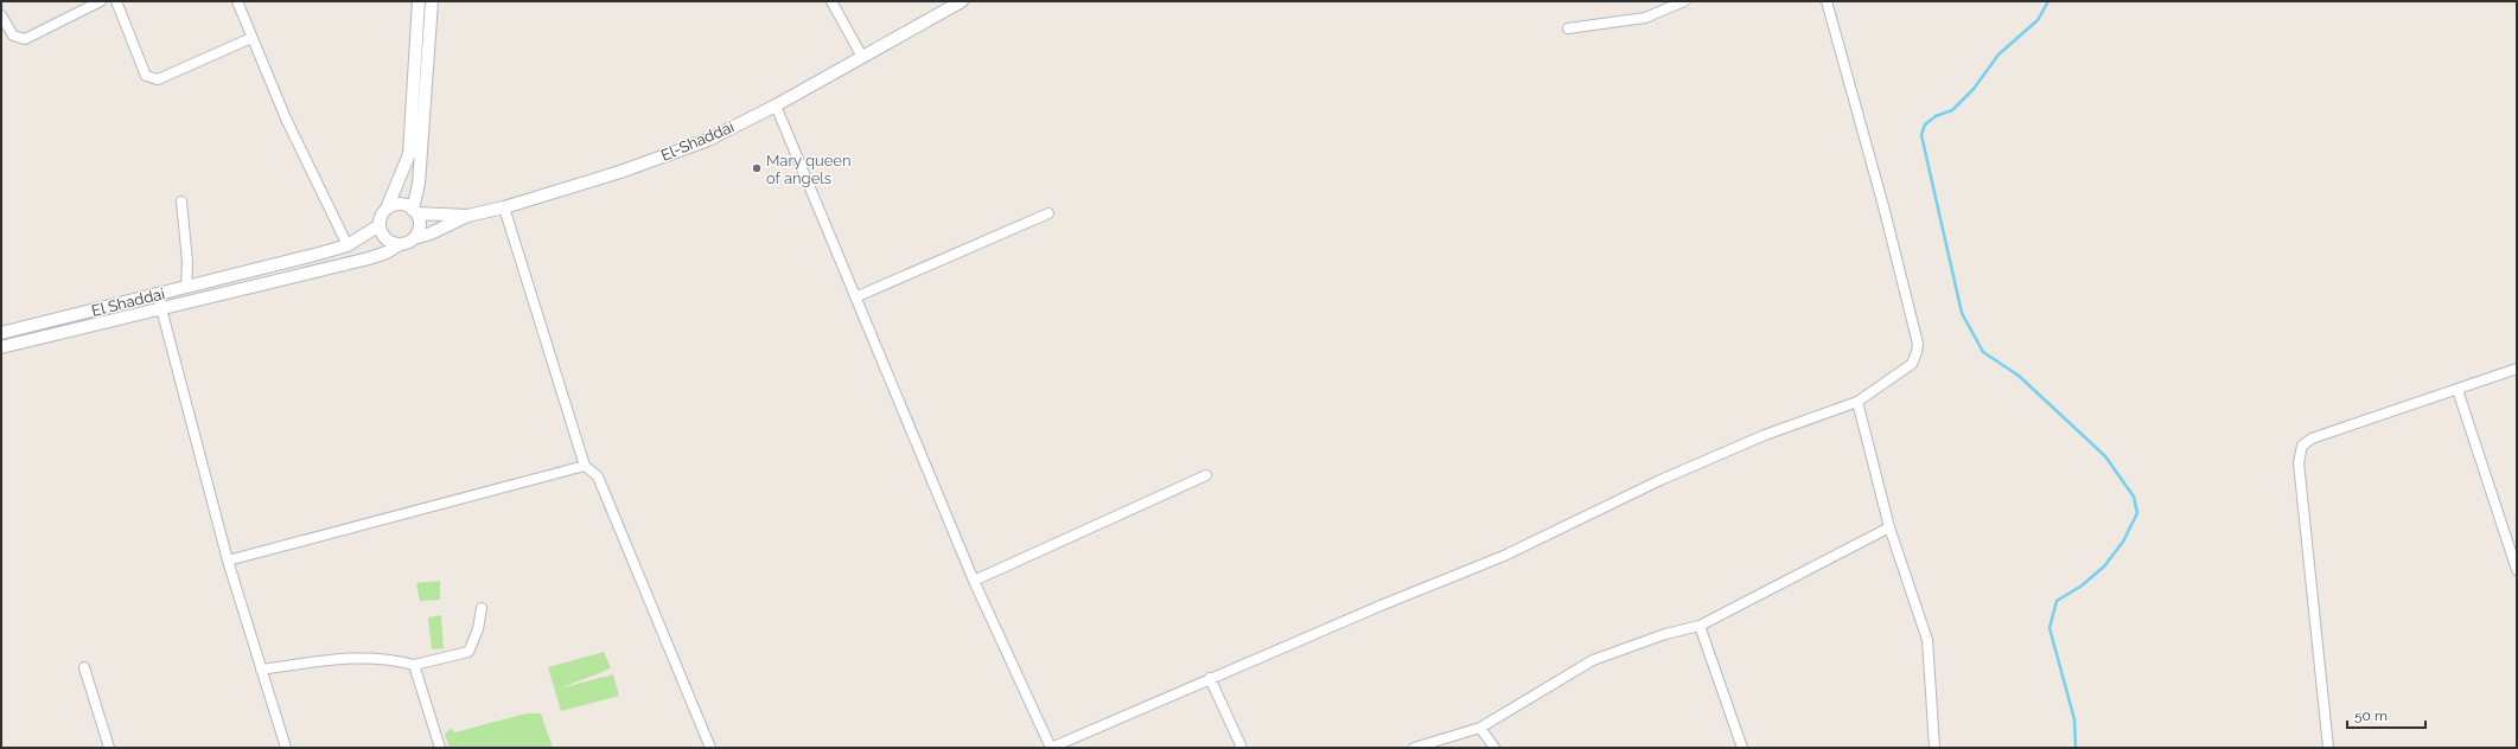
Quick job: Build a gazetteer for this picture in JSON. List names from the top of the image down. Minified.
{"streets":{"street":["El-Shaddai","El Shaddai"]},"crossings":[["El-Shaddai","El Shaddai"]],"places":["Mary queen of angels"],"scale_bar":"50 m"}
